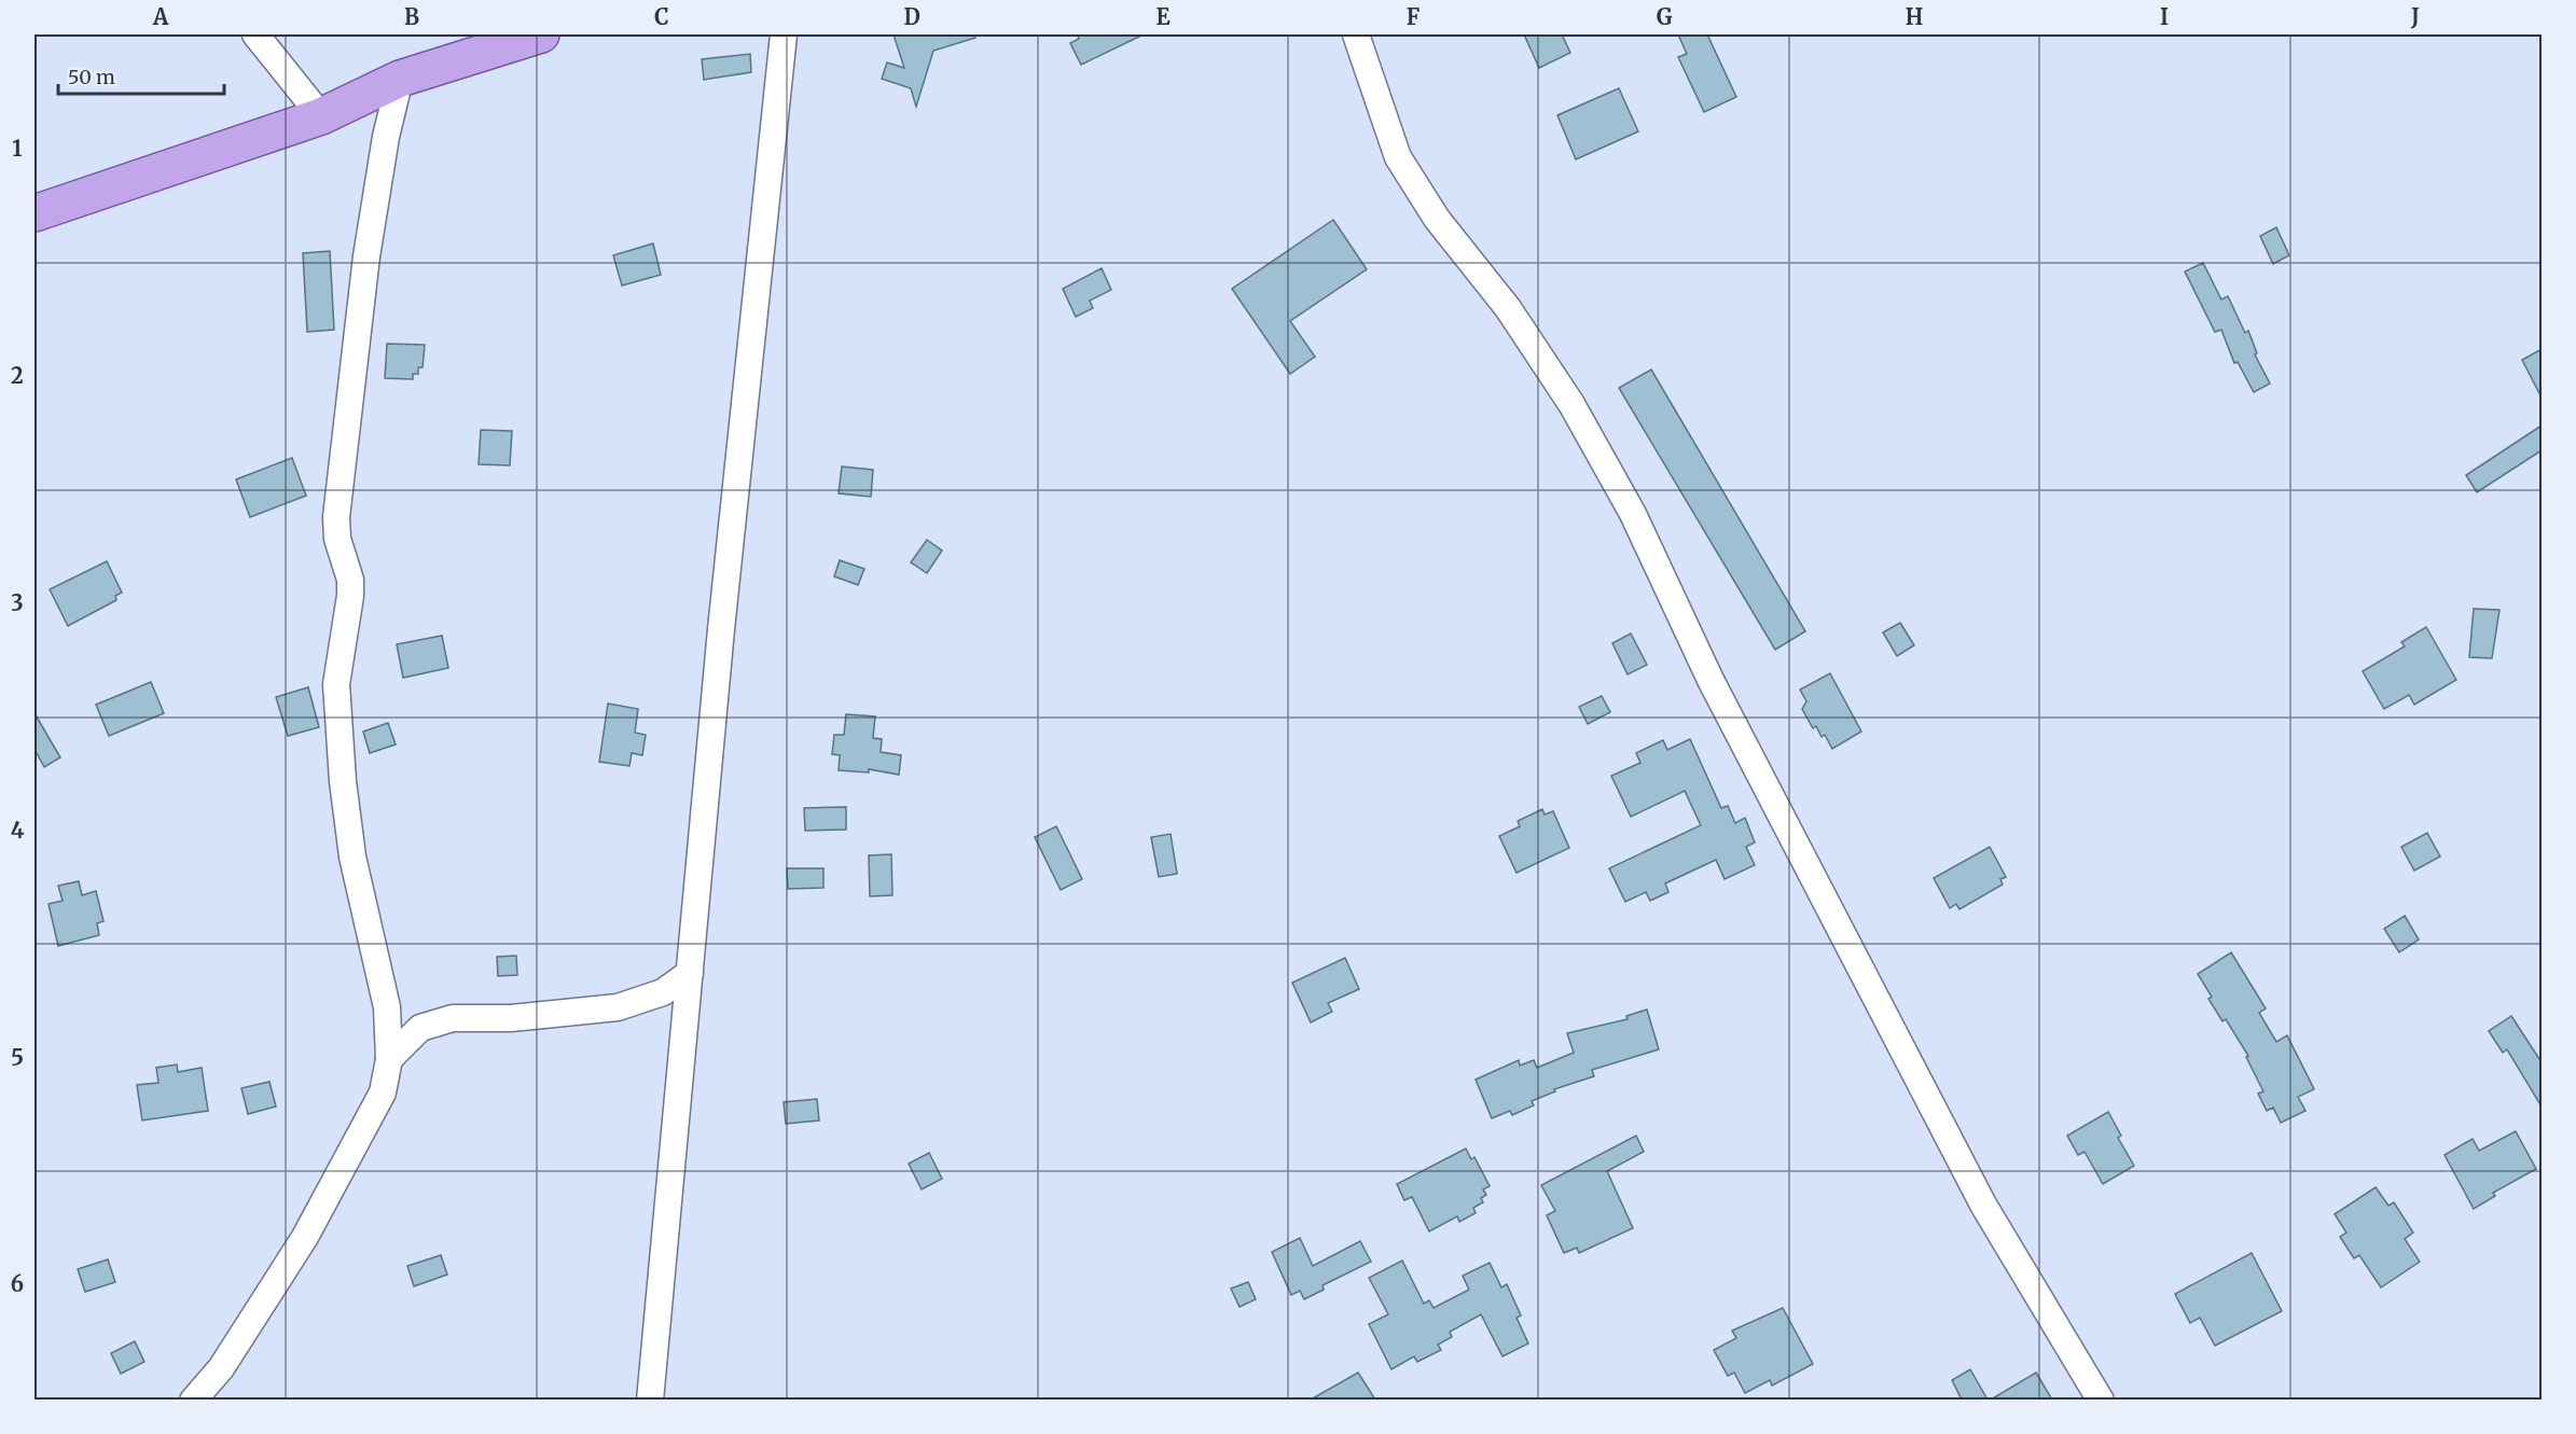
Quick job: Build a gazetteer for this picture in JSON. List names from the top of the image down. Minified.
{"scale_bar":"50 m","grid":{"columns":["A","B","C","D","E","F","G","H","I","J"],"rows":["1","2","3","4","5","6"]}}
